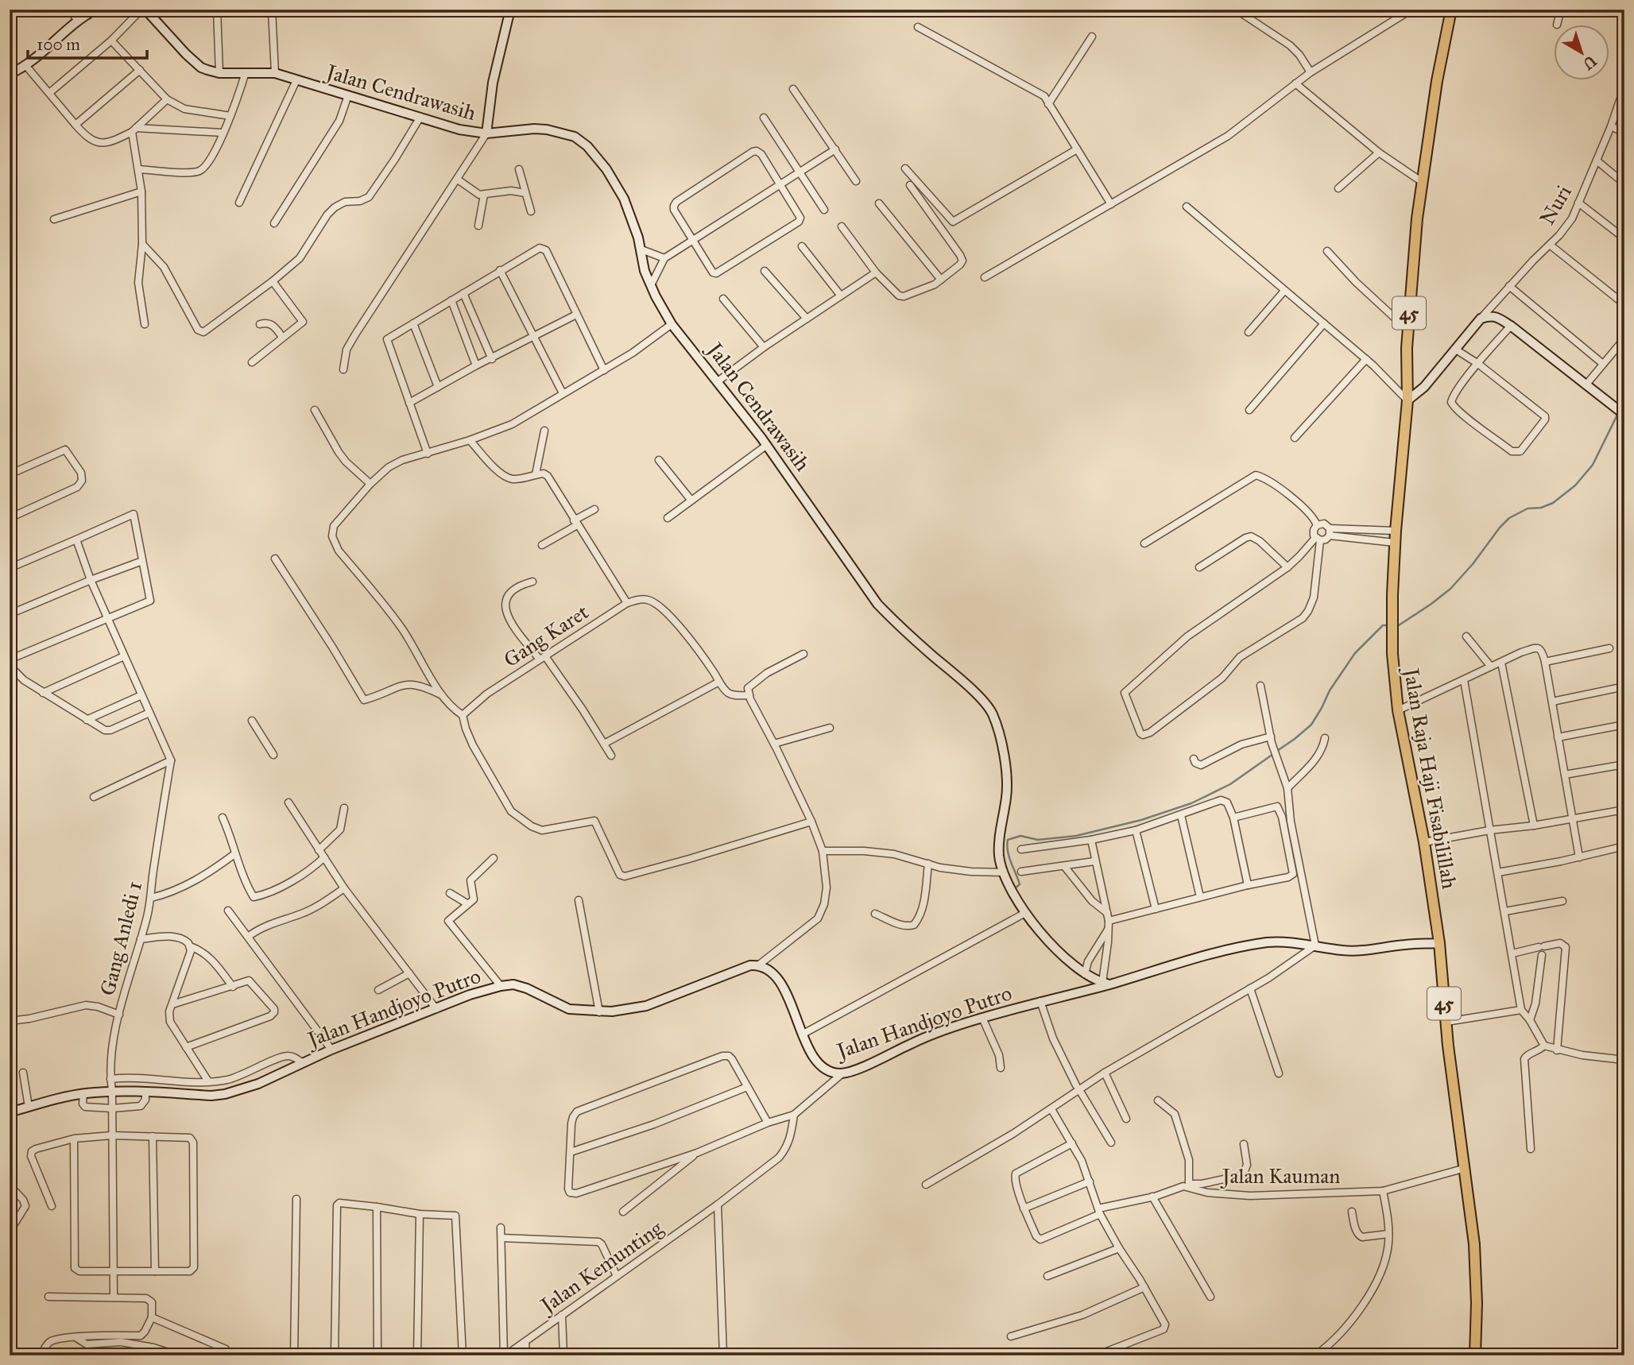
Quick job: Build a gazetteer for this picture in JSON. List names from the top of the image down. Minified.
{"streets":{"main road":["45","Jalan Raja Haji Fisabilillah"],"street":["Jalan Cendrawasih","Nuri","Gang Karet","Gang Anledi 1","Jalan Handjoyo Putro","Jalan Kauman","Jalan Kemunting"]},"crossings":[["Jalan Cendrawasih","Jalan Handjoyo Putro"],["Jalan Raja Haji Fisabilillah","Jalan Handjoyo Putro"],["Jalan Raja Haji Fisabilillah","Jalan Kauman"],["Gang Anledi 1","Jalan Handjoyo Putro"]],"scale_bar":"100 m","north":"bottom right"}
